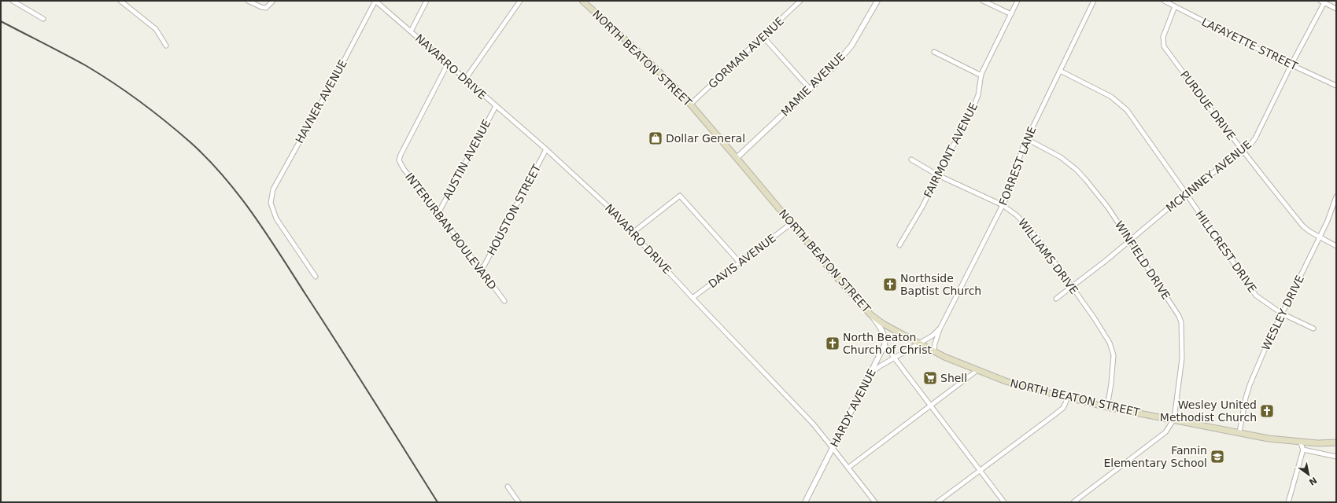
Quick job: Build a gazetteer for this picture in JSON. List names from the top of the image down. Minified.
{"streets":{"main road":["NORTH BEATON STREET"],"street":["LAFAYETTE STREET","GORMAN AVENUE","NAVARRO DRIVE","MAMIE AVENUE","HAVNER AVENUE","PURDUE DRIVE","FAIRMONT AVENUE","AUSTIN AVENUE","FORREST LANE","MCKINNEY AVENUE","HOUSTON STREET","INTERURBAN BOULEVARD","HILLCREST DRIVE","WILLIAMS DRIVE","WINFIELD DRIVE","DAVIS AVENUE","WESLEY DRIVE","HARDY AVENUE"]},"crossings":[["LAFAYETTE STREET","PURDUE DRIVE"],["LAFAYETTE STREET","MCKINNEY AVENUE"],["GORMAN AVENUE","NORTH BEATON STREET"],["NORTH BEATON STREET","MAMIE AVENUE"],["NORTH BEATON STREET","FORREST LANE"],["NORTH BEATON STREET","WILLIAMS DRIVE"],["NORTH BEATON STREET","WINFIELD DRIVE"],["NORTH BEATON STREET","DAVIS AVENUE"],["NORTH BEATON STREET","WESLEY DRIVE"],["NAVARRO DRIVE","HAVNER AVENUE"],["NAVARRO DRIVE","AUSTIN AVENUE"],["NAVARRO DRIVE","HOUSTON STREET"],["NAVARRO DRIVE","INTERURBAN BOULEVARD"],["NAVARRO DRIVE","DAVIS AVENUE"],["NAVARRO DRIVE","HARDY AVENUE"],["PURDUE DRIVE","MCKINNEY AVENUE"],["PURDUE DRIVE","WESLEY DRIVE"],["FAIRMONT AVENUE","WILLIAMS DRIVE"],["AUSTIN AVENUE","INTERURBAN BOULEVARD"],["FORREST LANE","HILLCREST DRIVE"],["FORREST LANE","WILLIAMS DRIVE"],["FORREST LANE","WINFIELD DRIVE"],["FORREST LANE","HARDY AVENUE"],["MCKINNEY AVENUE","HILLCREST DRIVE"],["MCKINNEY AVENUE","WILLIAMS DRIVE"],["MCKINNEY AVENUE","WINFIELD DRIVE"],["HOUSTON STREET","INTERURBAN BOULEVARD"],["HILLCREST DRIVE","WESLEY DRIVE"]],"places":{"shop":["Dollar General"],"church":["Northside Baptist Church","North Beaton Church of Christ","Wesley United Methodist Church"],"supermarket":["Shell"],"school or university":["Fannin Elementary School"]},"north":"bottom right"}
